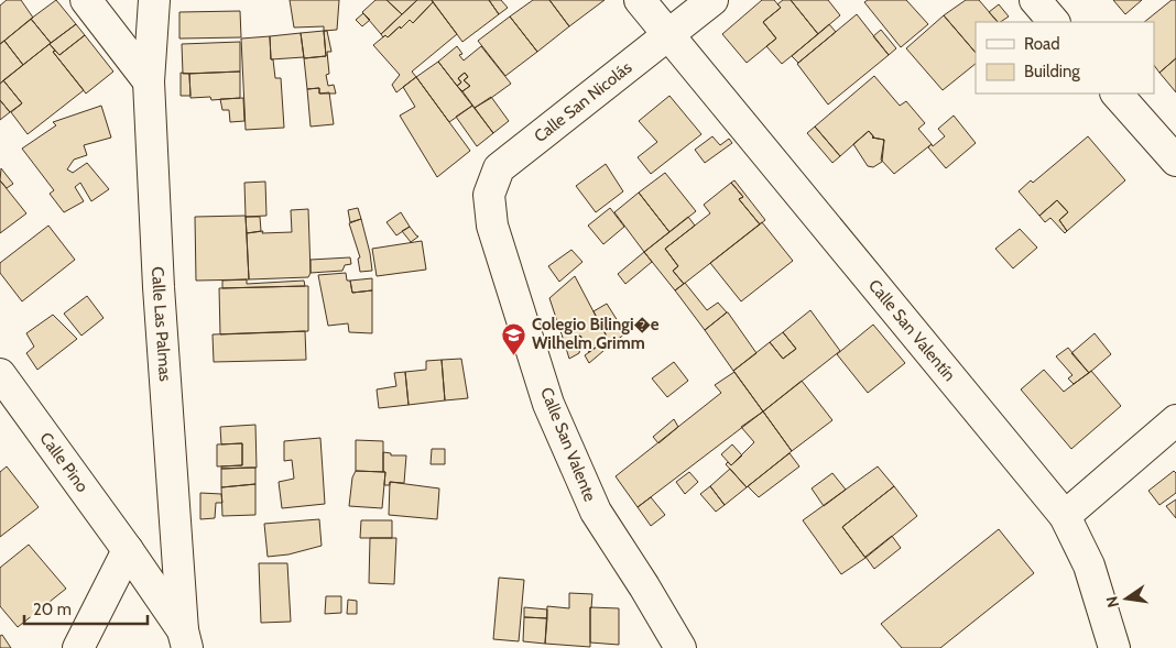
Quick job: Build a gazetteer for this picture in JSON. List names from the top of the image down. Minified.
{"streets":{"street":["Calle San Nicolás","Calle Las Palmas","Calle San Valentín","Calle San Valente","Calle Pino"]},"crossings":[["Calle San Nicolás","Calle San Valentín"],["Calle San Nicolás","Calle San Valente"],["Calle Las Palmas","Calle Pino"]],"places":{"school or university":["Colegio Bilingi�e Wilhelm Grimm"]},"legend":["Road","Building"],"scale_bar":"20 m","north":"left"}
